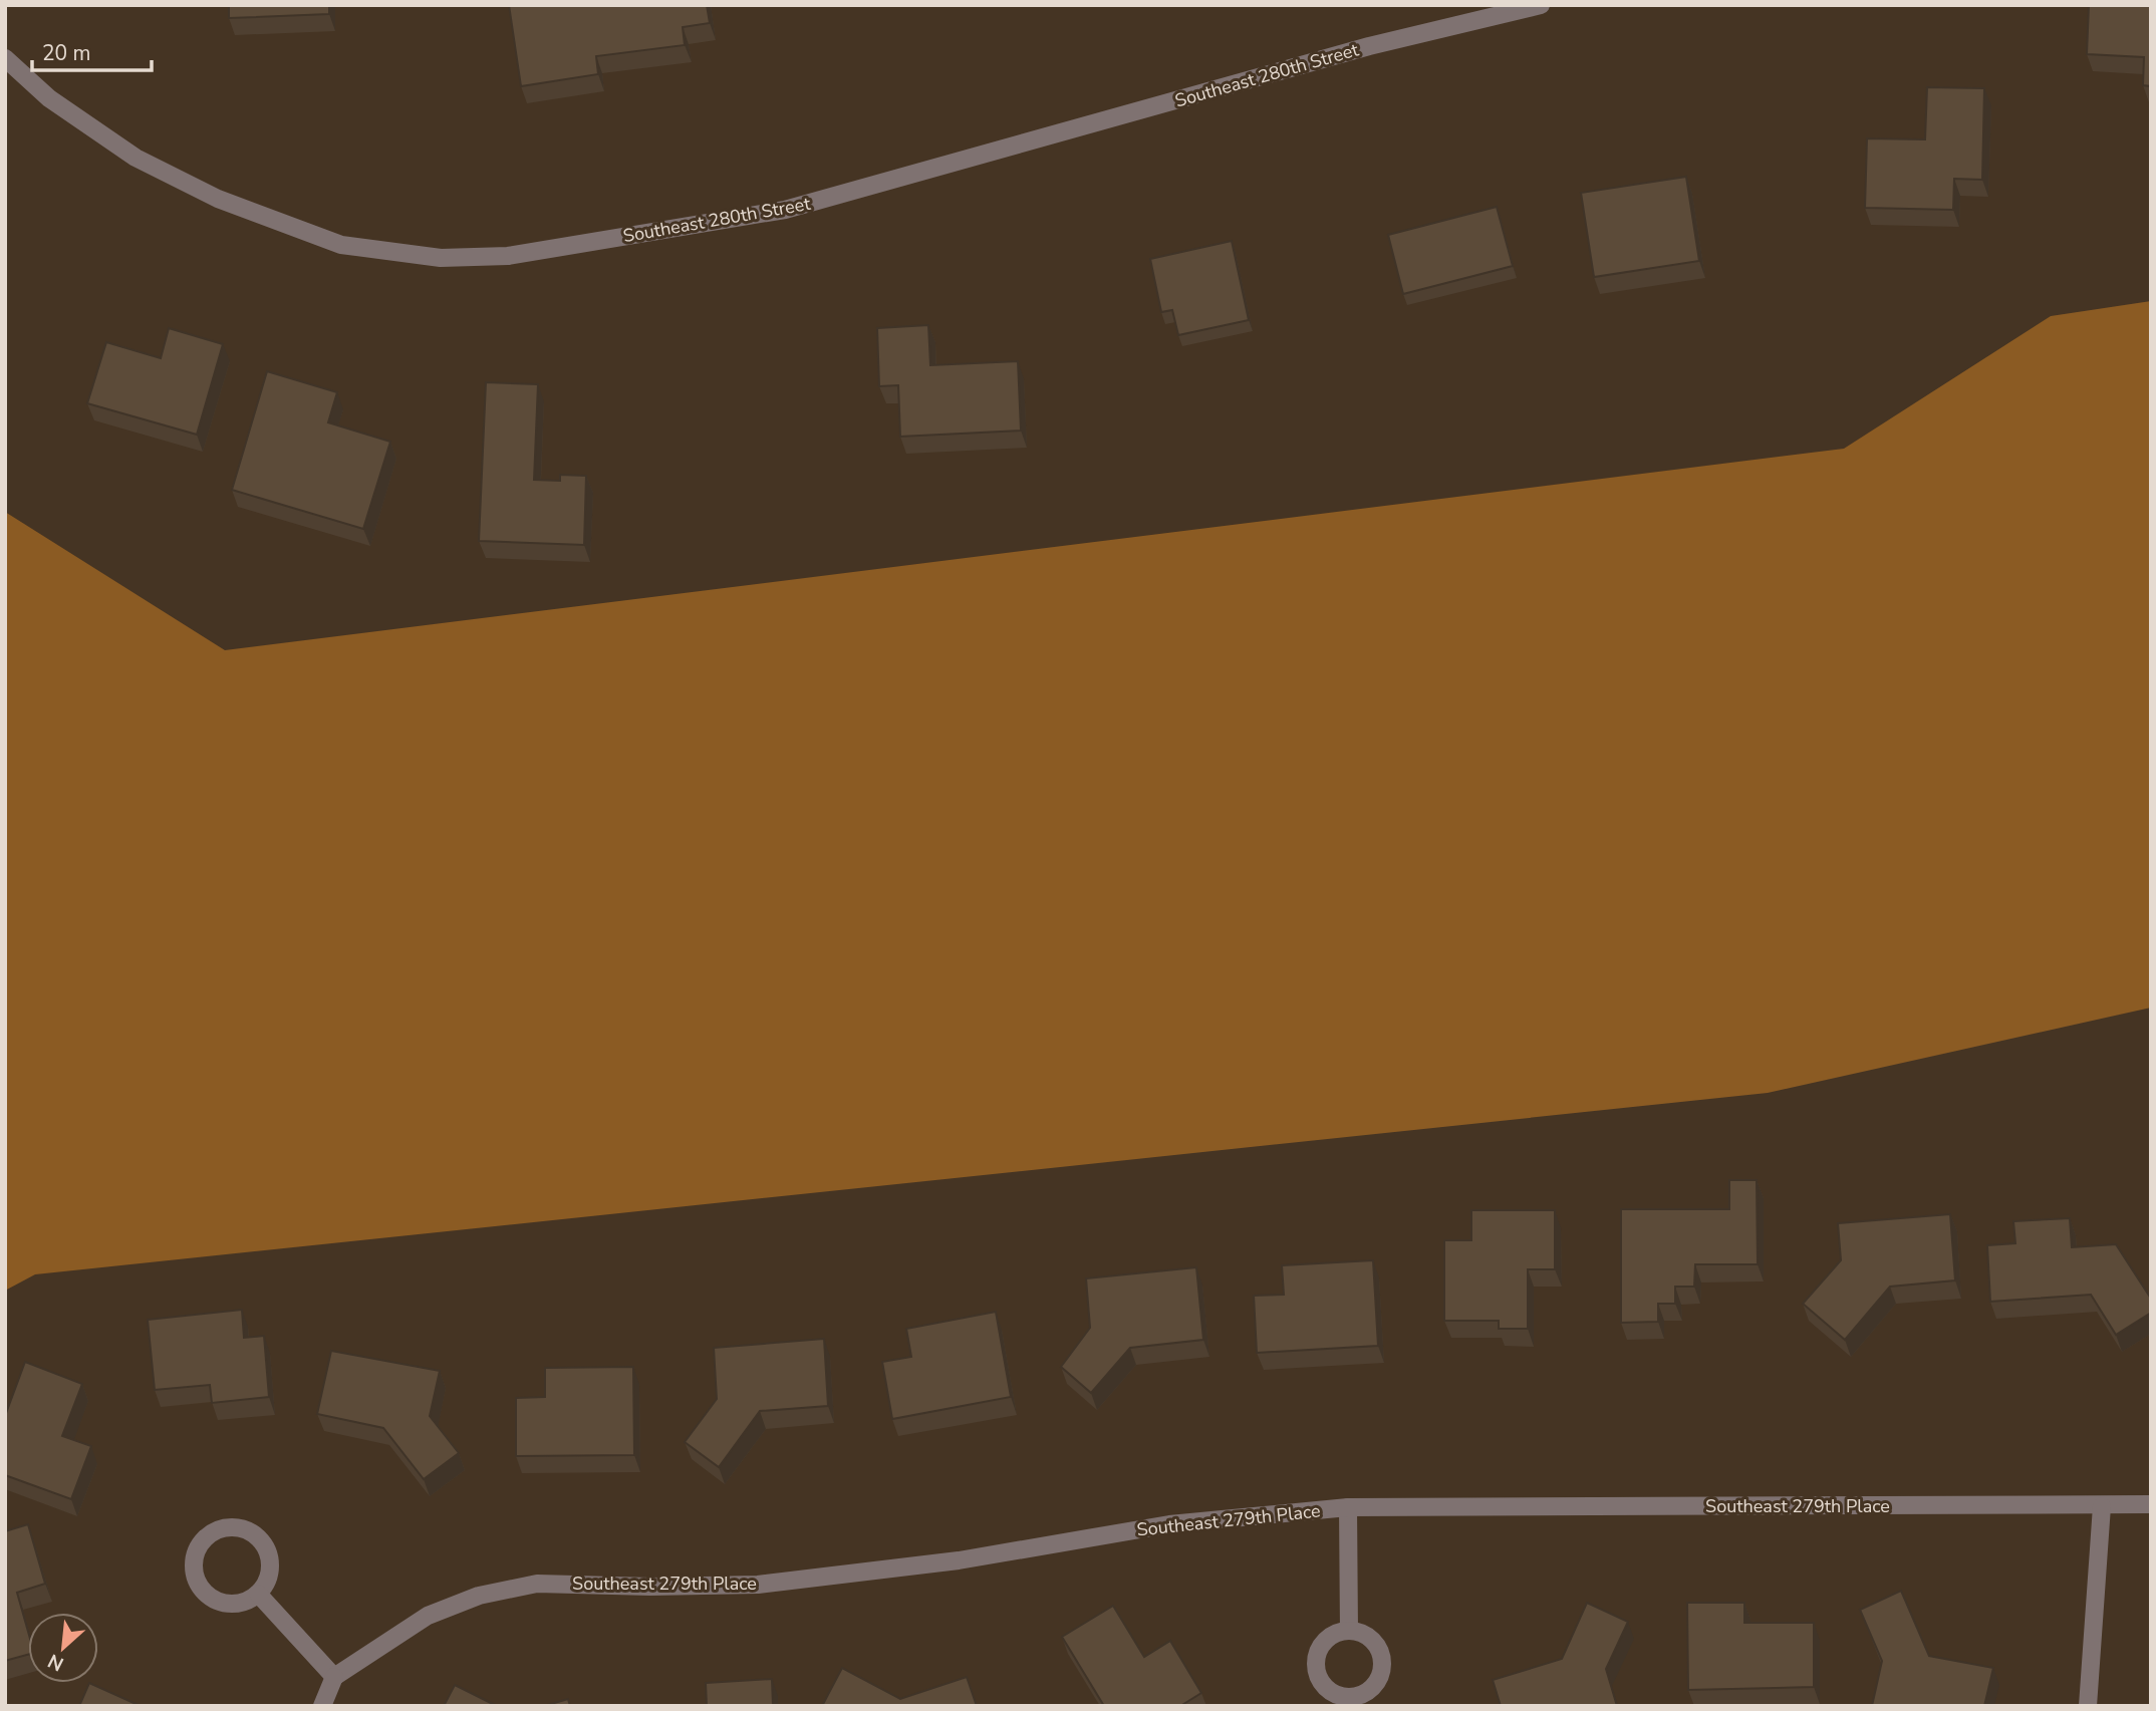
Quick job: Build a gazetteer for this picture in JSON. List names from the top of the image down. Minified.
{"streets":{"street":["Southeast 280th Street","Southeast 279th Place"]},"scale_bar":"20 m","north":"bottom left"}
